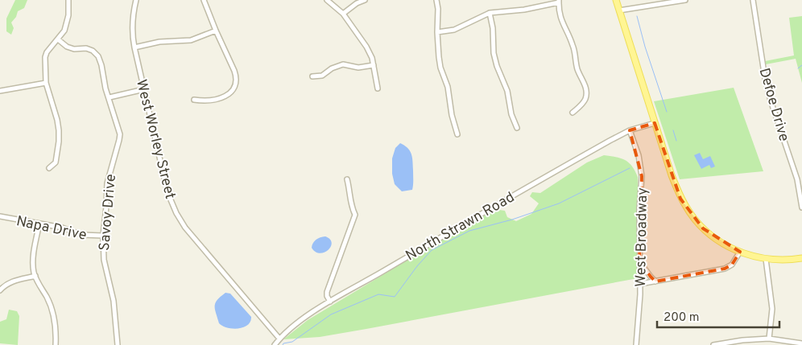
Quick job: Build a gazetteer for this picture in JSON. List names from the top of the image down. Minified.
{"streets":{"street":["Defoe Drive","West Worley Street","Savoy Drive","North Strawn Road","Napa Drive","West Broadway"]},"crossings":[["West Worley Street","North Strawn Road"],["Savoy Drive","Napa Drive"],["North Strawn Road","West Broadway"]],"scale_bar":"200 m"}
